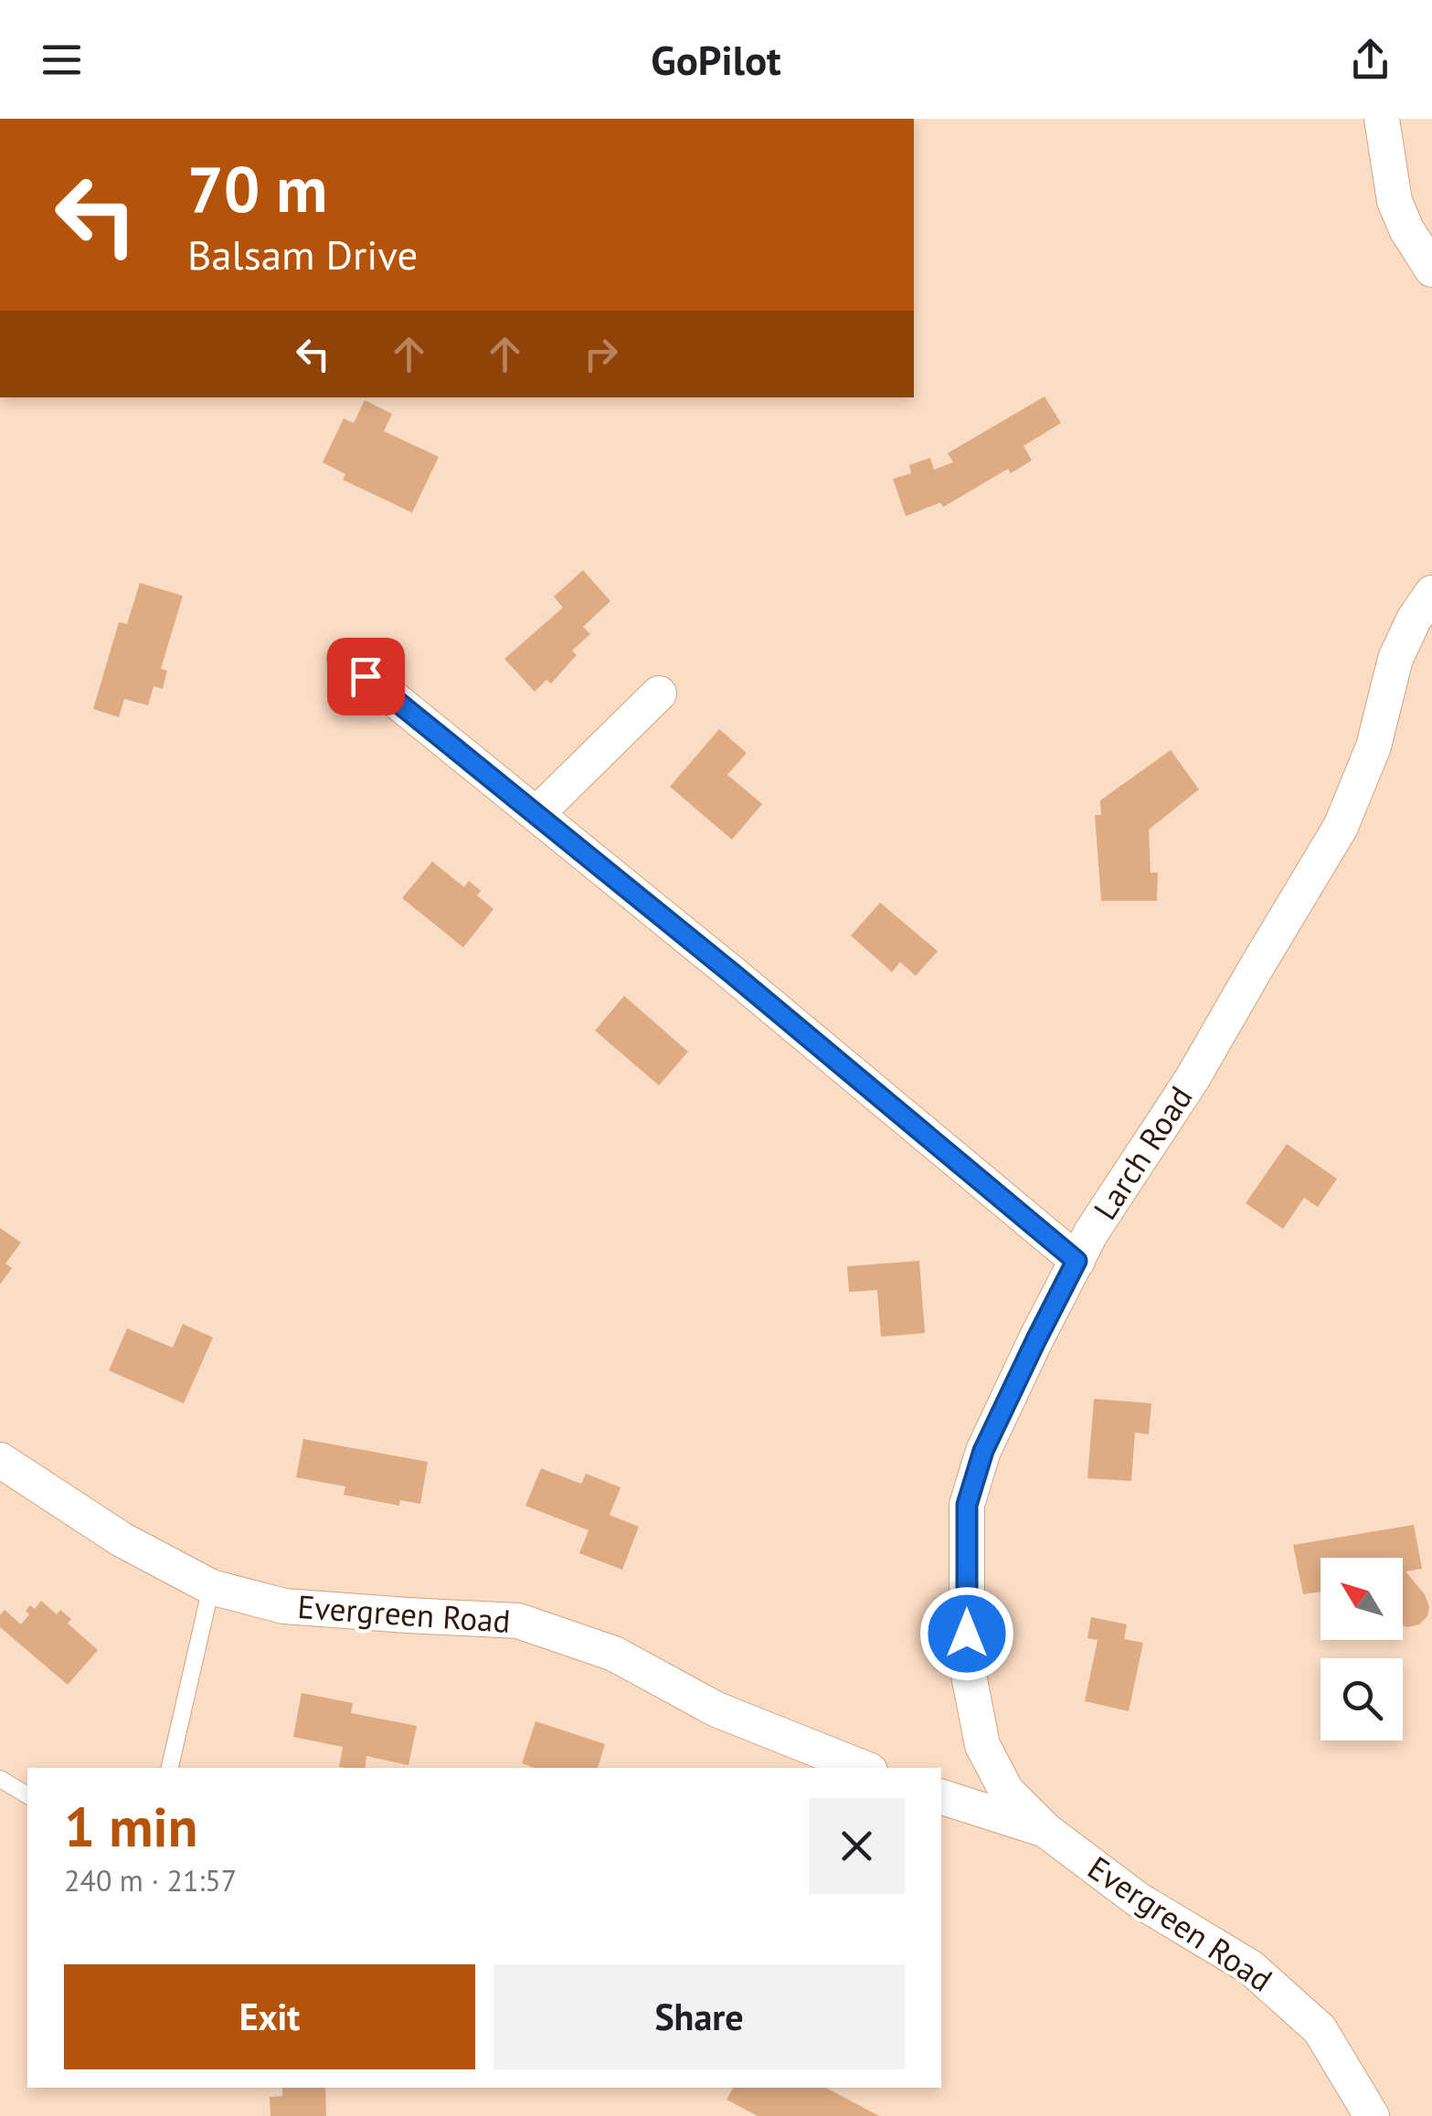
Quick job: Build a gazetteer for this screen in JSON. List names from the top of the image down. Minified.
{"streets":{"street":["Larch Road","Evergreen Road"]},"crossings":[["Larch Road","Evergreen Road"]],"north":"top left","page":{"header":"GoPilot","turn":["70 m","Balsam Drive"],"heading":["1 min","240 m · 21:57"],"buttons":["Exit","Share"]}}
